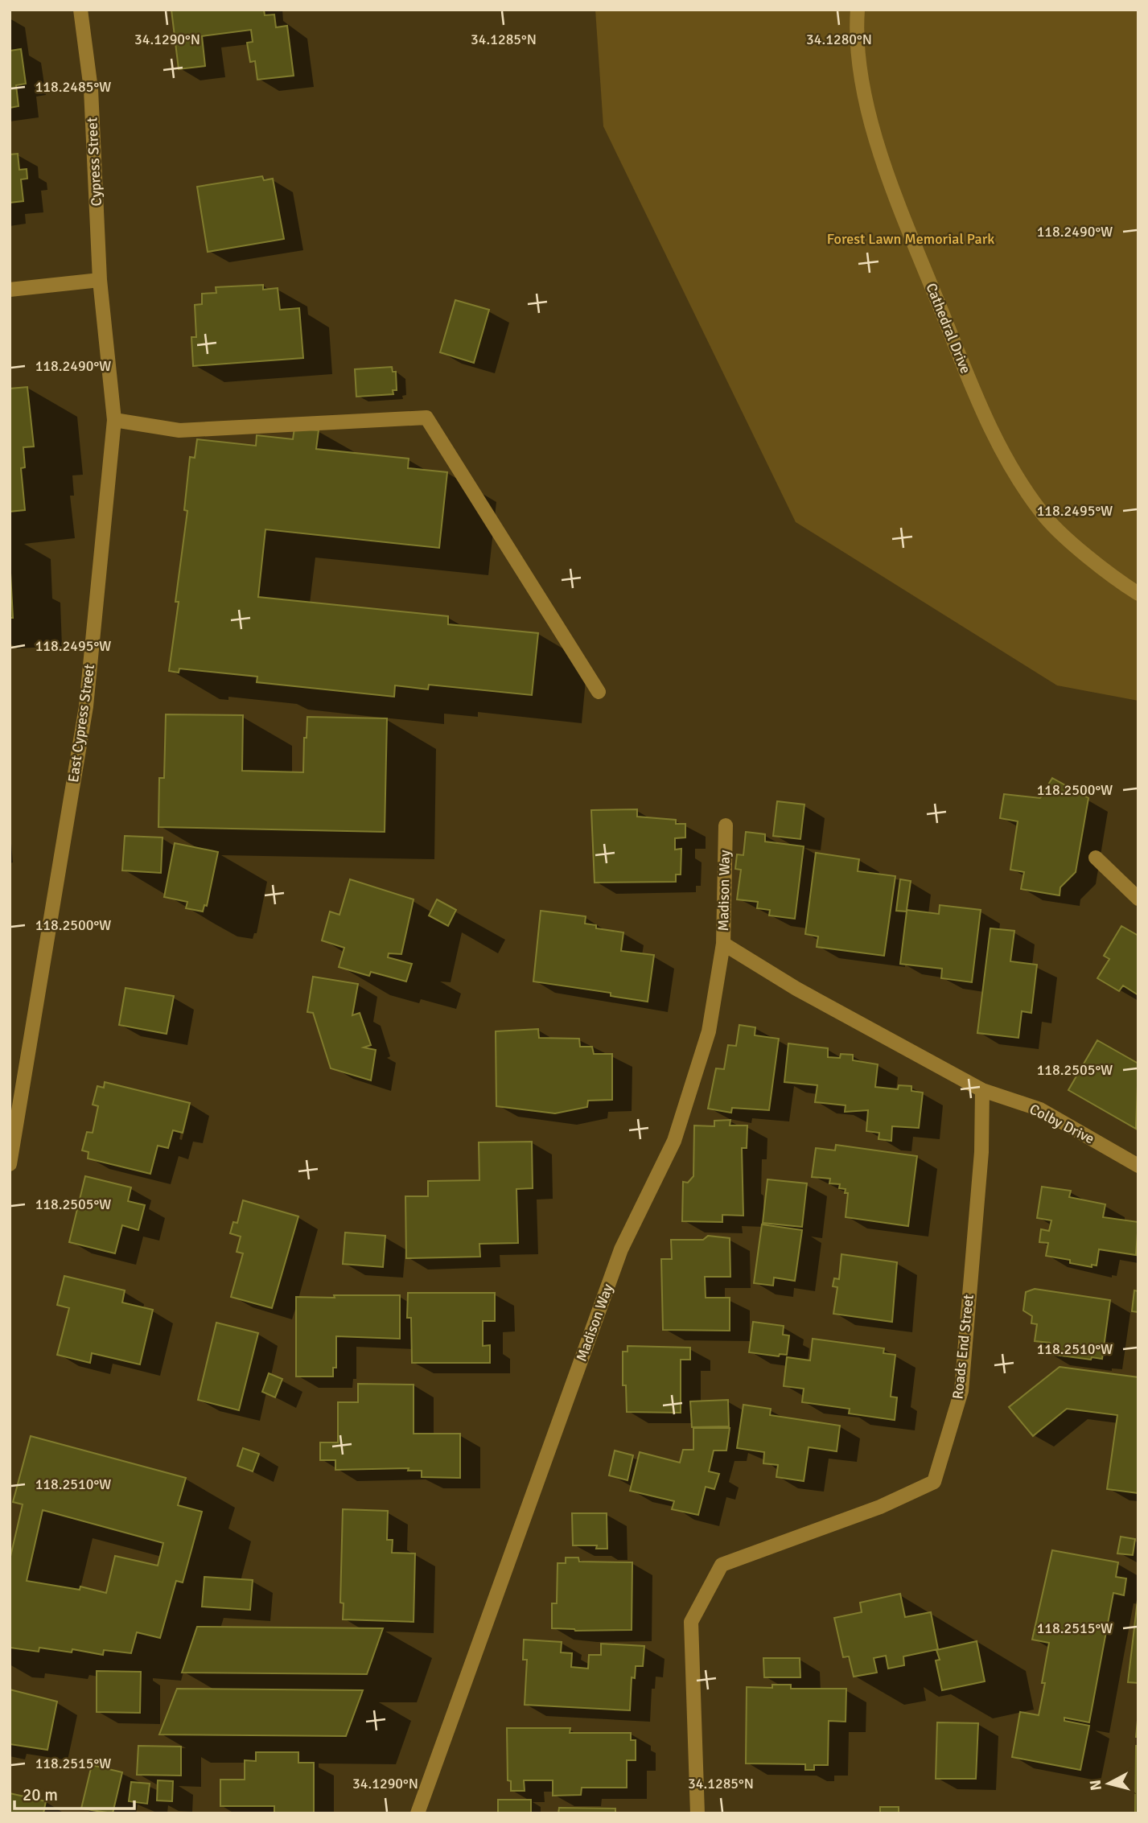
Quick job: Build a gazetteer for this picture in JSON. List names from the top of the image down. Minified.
{"streets":{"street":["Cypress Street","Cathedral Drive","East Cypress Street","Madison Way","Colby Drive","Roads End Street"]},"crossings":[["Cypress Street","East Cypress Street"],["Colby Drive","Roads End Street"]],"parks":["Forest Lawn Memorial Park"],"scale_bar":"20 m","north":"left","coordinates":["34.1290°N","34.1285°N","34.1280°N","118.2485°W","118.2490°W","118.2495°W","118.2500°W","118.2505°W","118.2510°W","118.2515°W"]}
